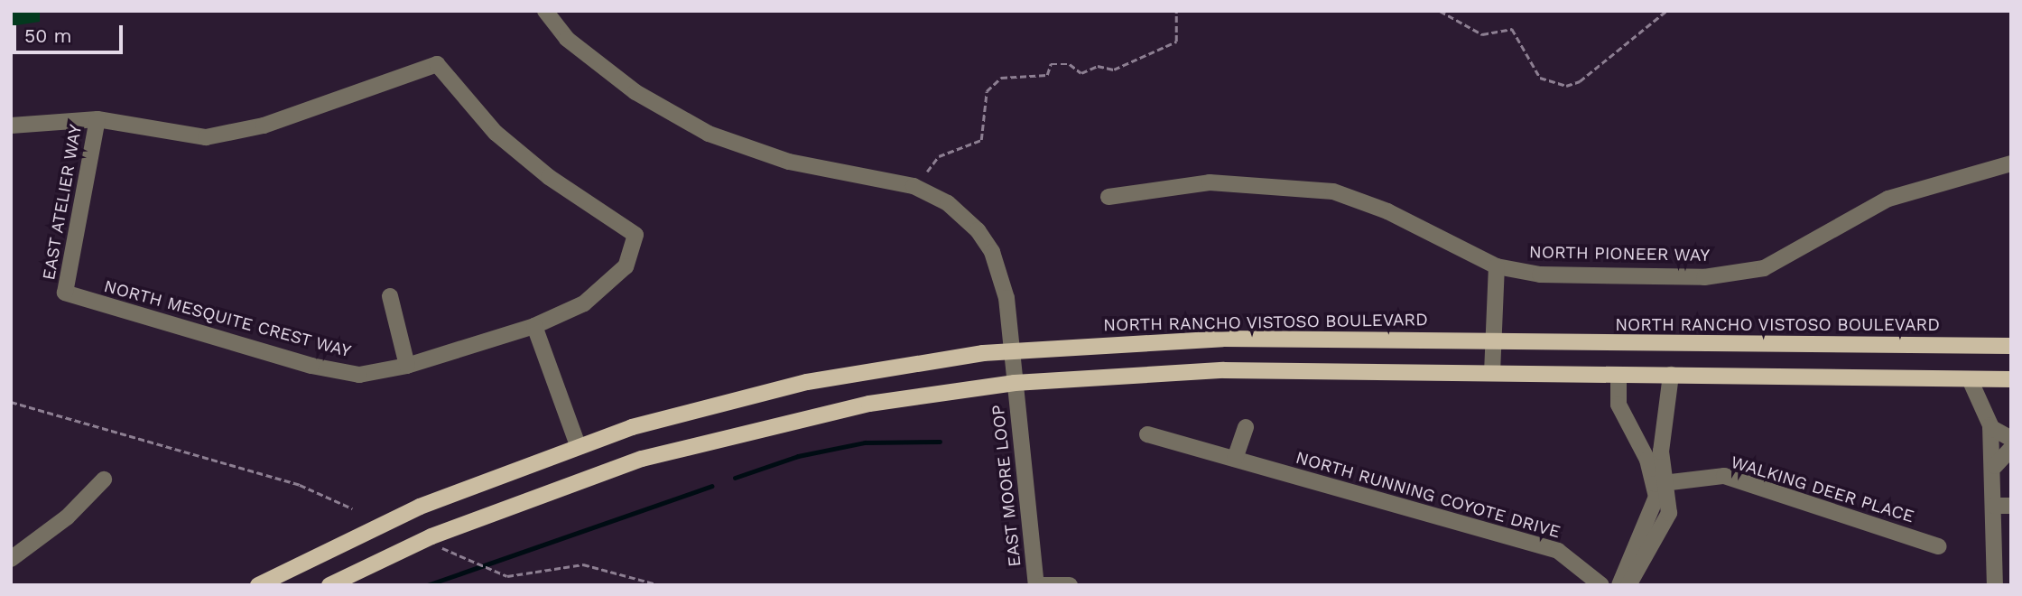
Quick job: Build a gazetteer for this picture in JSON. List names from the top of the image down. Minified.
{"streets":{"main road":["NORTH RANCHO VISTOSO BOULEVARD"],"street":["EAST ATELIER WAY","NORTH PIONEER WAY","NORTH MESQUITE CREST WAY","EAST MOORE LOOP","WALKING DEER PLACE","NORTH RUNNING COYOTE DRIVE"]},"crossings":[["EAST ATELIER WAY","NORTH MESQUITE CREST WAY"],["NORTH RANCHO VISTOSO BOULEVARD","EAST MOORE LOOP"]],"scale_bar":"50 m"}
